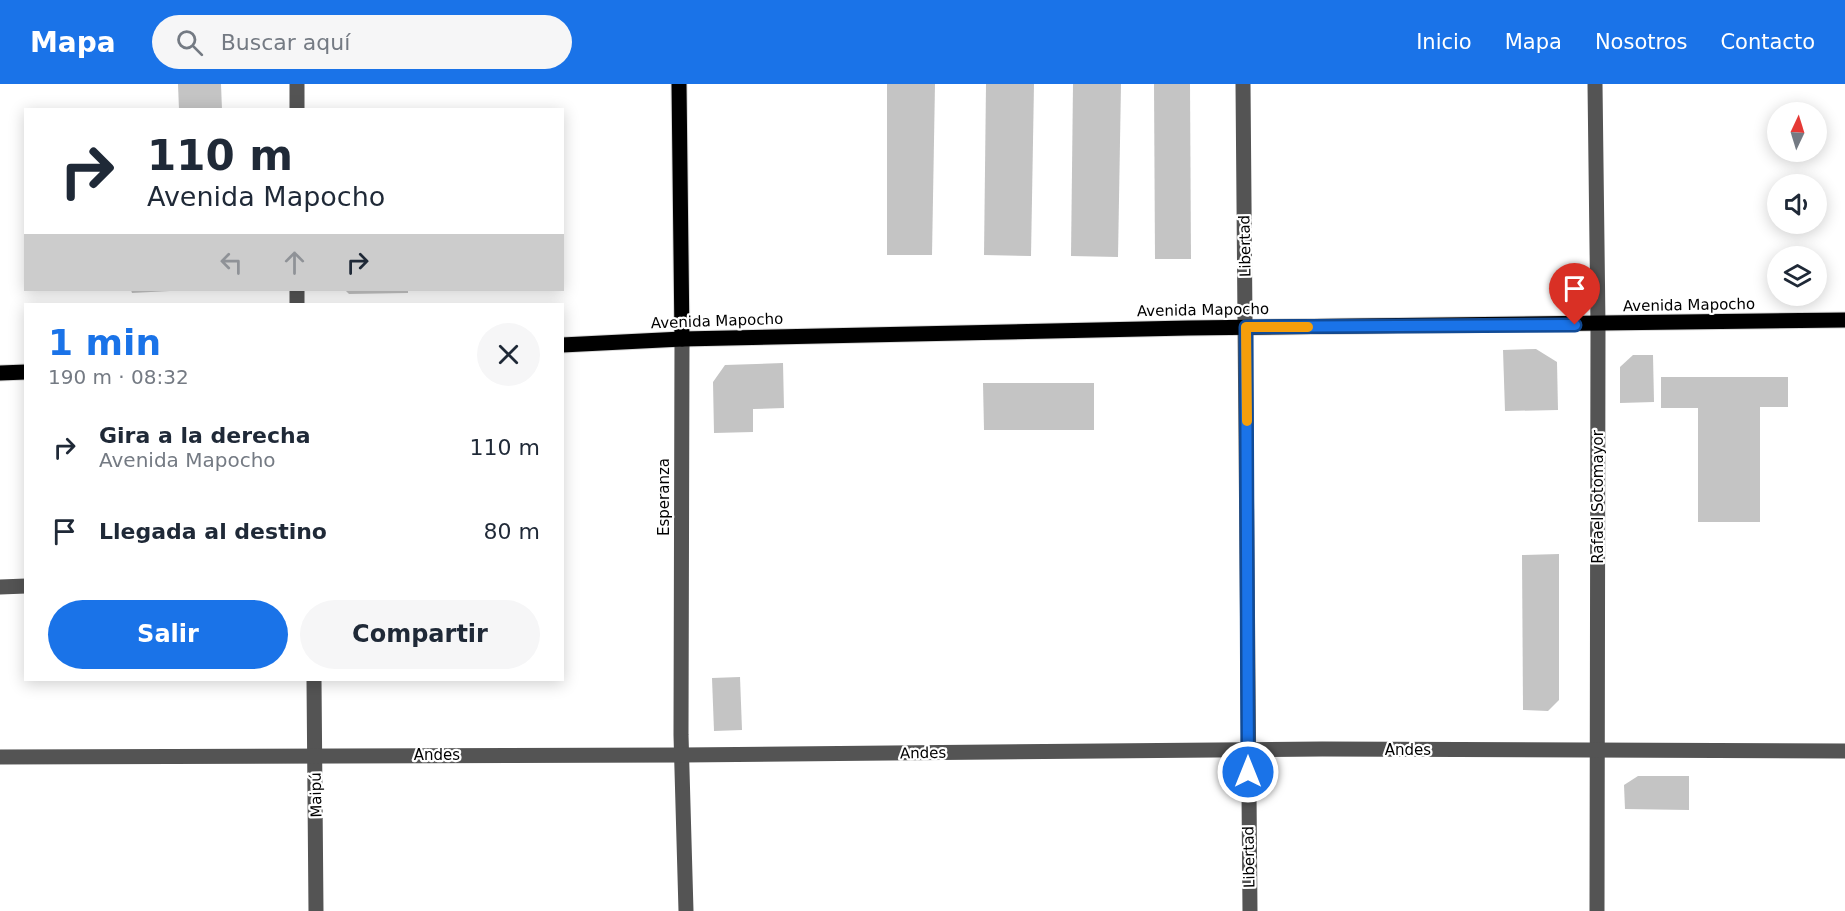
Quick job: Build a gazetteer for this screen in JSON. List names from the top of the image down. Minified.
{"streets":{"main road":["Avenida Mapocho","Esperanza"],"street":["Libertad","Rafael Sotomayor","Andes","Maipú"]},"crossings":[["Libertad","Avenida Mapocho"],["Libertad","Andes"],["Avenida Mapocho","Esperanza"],["Avenida Mapocho","Rafael Sotomayor"],["Esperanza","Andes"],["Rafael Sotomayor","Andes"],["Andes","Maipú"]],"north":"top","page":{"header":"Mapa","search":"Buscar aquí","nav":["Inicio","Mapa","Nosotros","Contacto"],"turn":["110 m","Avenida Mapocho"],"heading":["1 min","190 m · 08:32"],"list":[{"name":"Gira a la derecha","note":"Avenida Mapocho","value":"110 m"},{"name":"Llegada al destino","value":"80 m"}],"buttons":["Salir","Compartir"]}}
